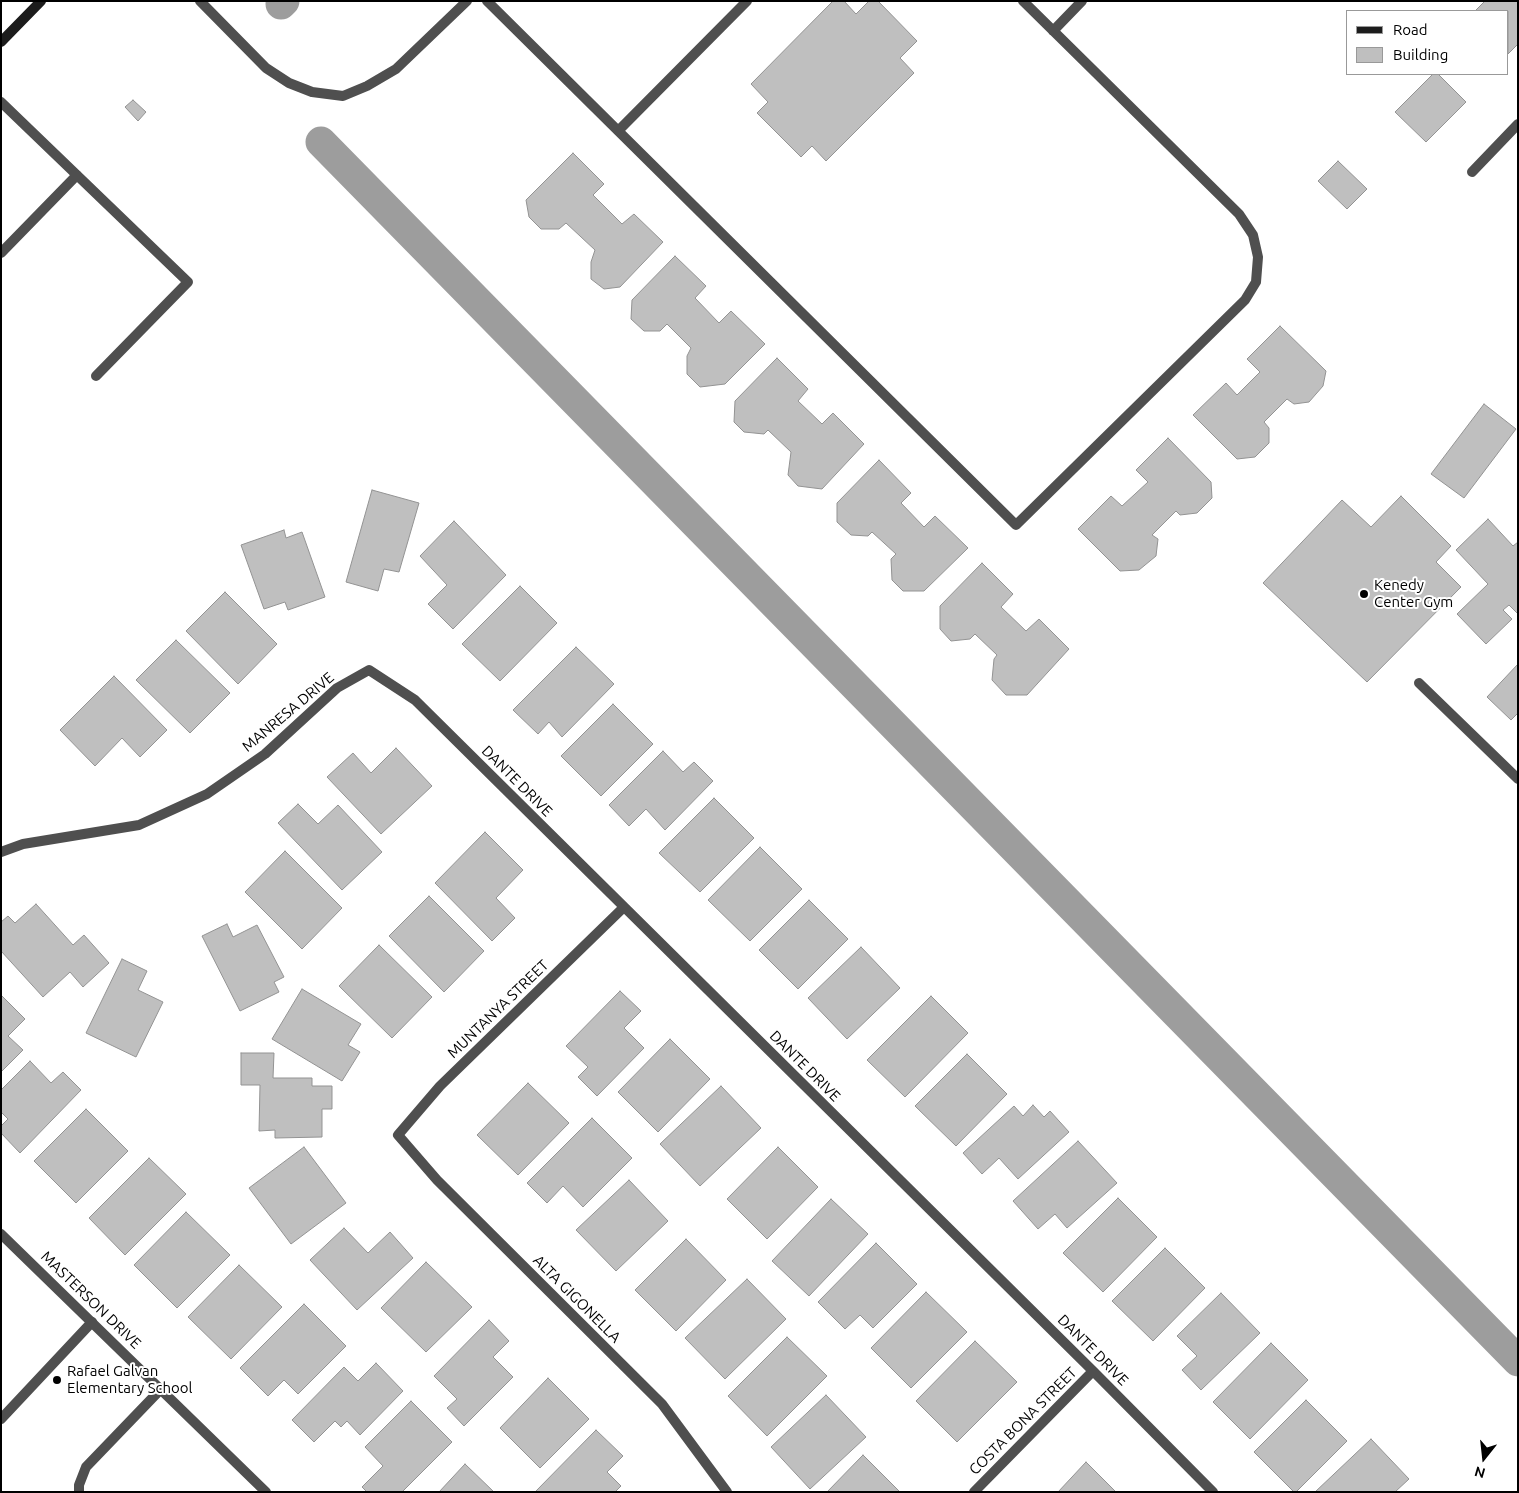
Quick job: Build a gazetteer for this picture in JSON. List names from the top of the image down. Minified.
{"streets":{"street":["MANRESA DRIVE","DANTE DRIVE","MUNTANYA STREET","ALTA GIGONELLA","MASTERSON DRIVE","COSTA BONA STREET"]},"crossings":[["MANRESA DRIVE","DANTE DRIVE"],["DANTE DRIVE","MUNTANYA STREET"],["DANTE DRIVE","COSTA BONA STREET"],["MUNTANYA STREET","ALTA GIGONELLA"]],"places":["Kenedy Center Gym","Rafael Galvan Elementary School"],"legend":["Road","Building"],"north":"bottom"}
